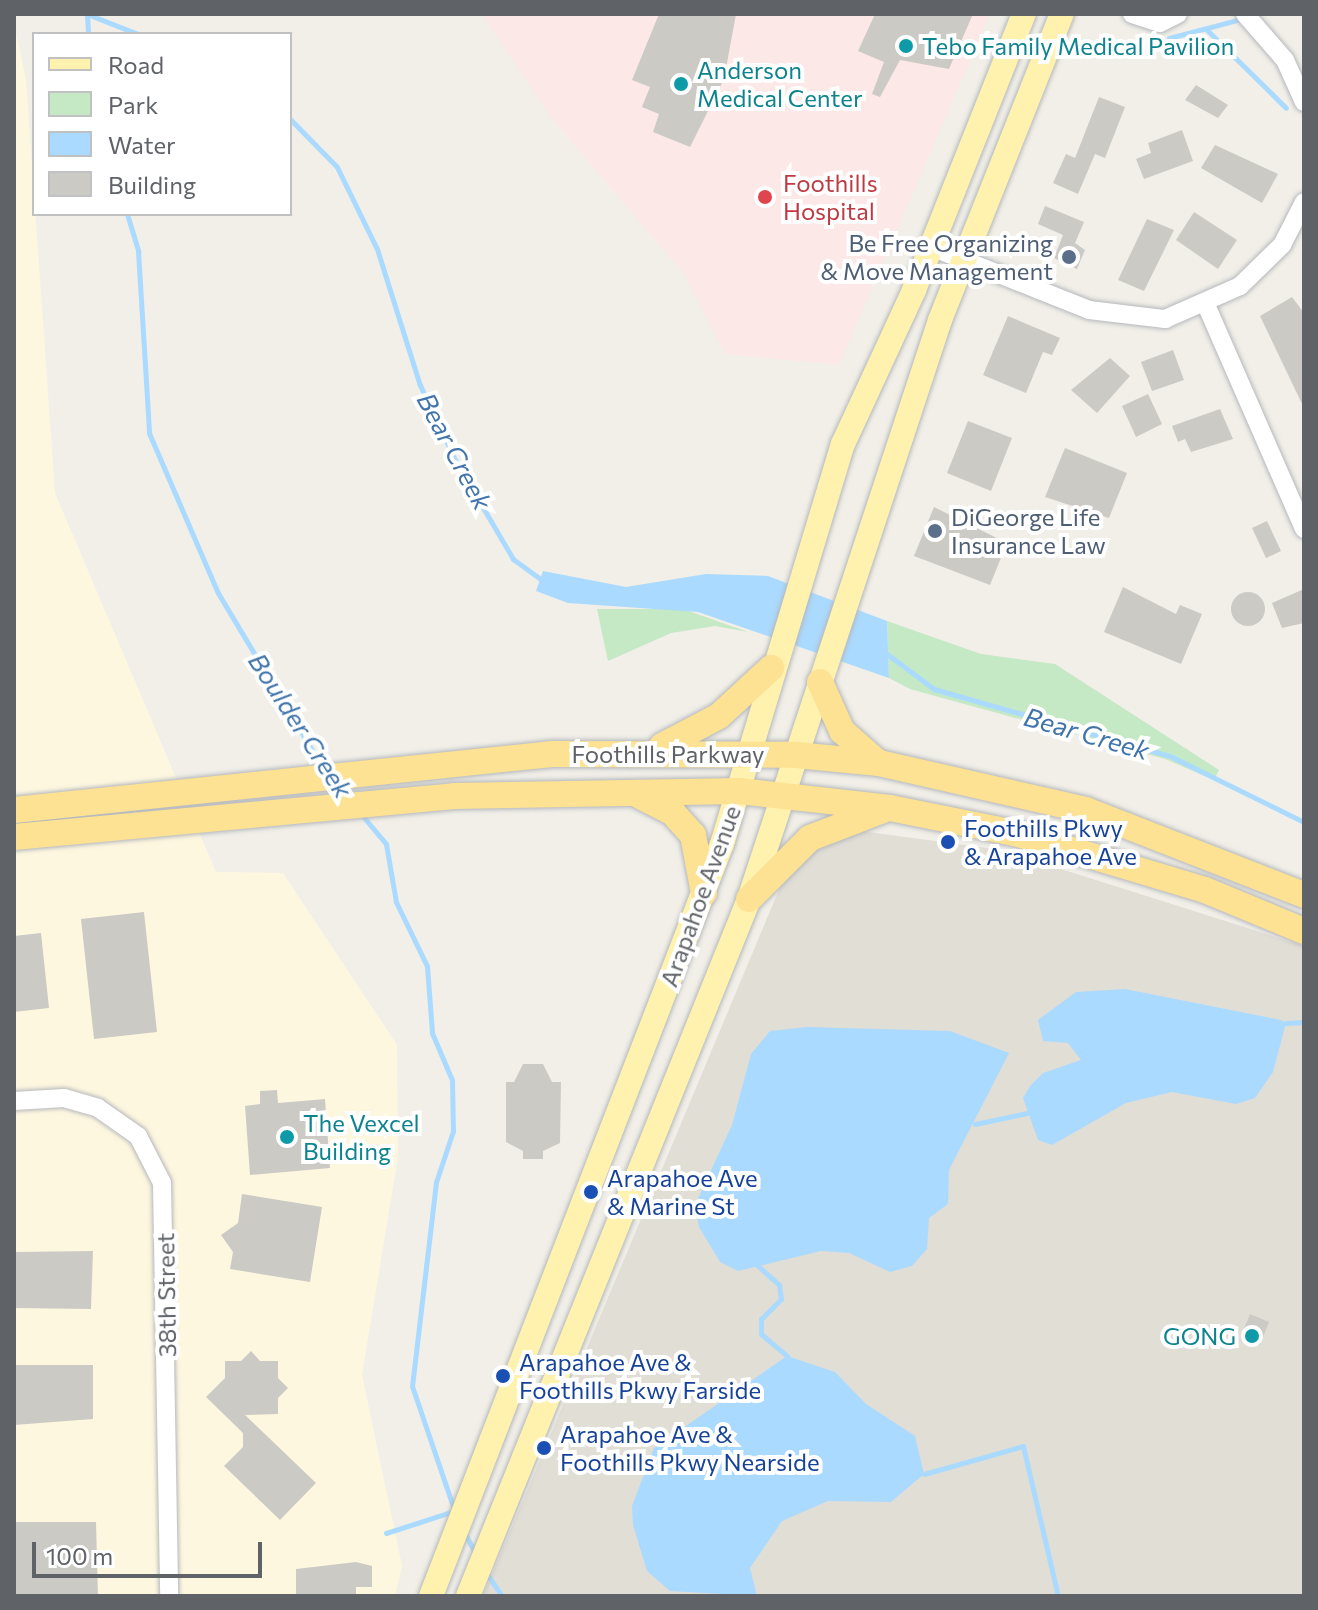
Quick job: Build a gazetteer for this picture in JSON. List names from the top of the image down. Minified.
{"streets":{"highway":["Foothills Parkway"],"main road":["Arapahoe Avenue"],"street":["38th Street"]},"crossings":[["Foothills Parkway","Arapahoe Avenue"]],"water":["Bear Creek","Boulder Creek"],"places":["Tebo Family Medical Pavilion","Anderson Medical Center","Foothills Hospital","Be Free Organizing & Move Management","DiGeorge Life Insurance Law","Foothills Pkwy & Arapahoe Ave","The Vexcel Building","Arapahoe Ave & Marine St","GONG","Arapahoe Ave & Foothills Pkwy Farside","Arapahoe Ave & Foothills Pkwy Nearside"],"legend":["Road","Park","Water","Building"],"scale_bar":"100 m"}
